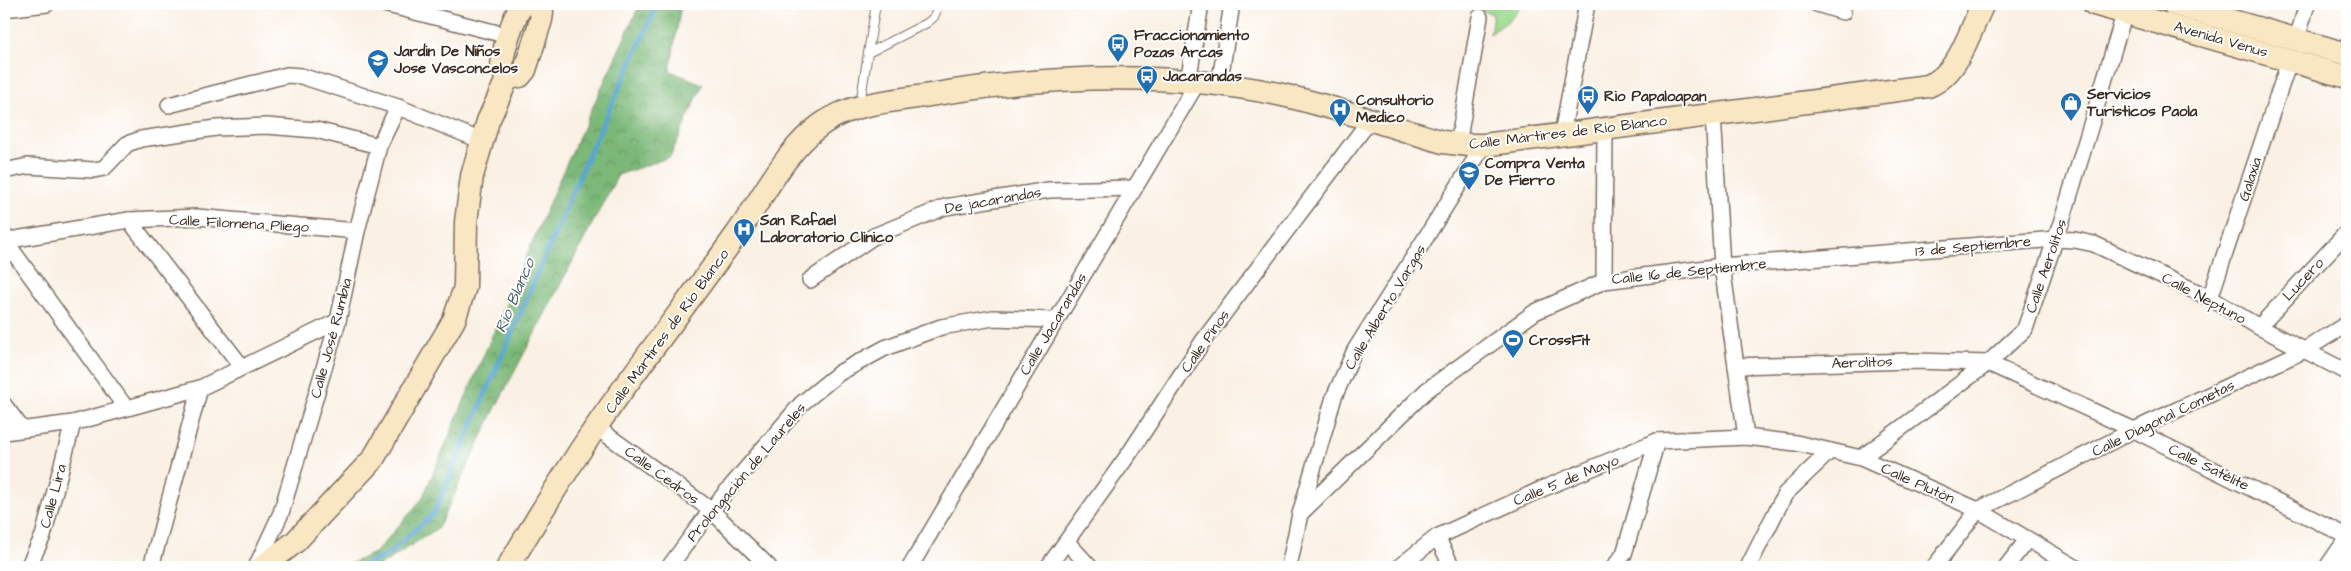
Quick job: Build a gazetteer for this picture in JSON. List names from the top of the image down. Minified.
{"streets":{"main road":["Avenida Venus","Calle Mártires de Río Blanco"],"street":["Galaxia","De jacarandas","Calle Filomena Pliego","13 de Septiembre","Calle Aerolitos","Calle 16 de Septiembre","Lucero","Calle Neptuno","Calle Alberto Vargas","Calle Jacarandas","Calle José Rumbia","Calle Pinos","Aerolitos","Calle Diagonal Cometas","Calle Satélite","Prolongación de Laureles","Calle Cedros","Calle 5 de Mayo","Calle Plutón","Calle Lira"]},"crossings":[["Avenida Venus","Galaxia"],["Avenida Venus","Calle Aerolitos"],["Calle Mártires de Río Blanco","Calle Alberto Vargas"],["Calle Mártires de Río Blanco","Calle Jacarandas"],["Calle Mártires de Río Blanco","Calle Pinos"],["Calle Mártires de Río Blanco","Calle Cedros"],["Galaxia","Calle Neptuno"],["De jacarandas","Calle Jacarandas"],["Calle Filomena Pliego","Calle José Rumbia"],["13 de Septiembre","Calle Aerolitos"],["13 de Septiembre","Calle 16 de Septiembre"],["13 de Septiembre","Calle Neptuno"],["Calle Aerolitos","Calle Neptuno"],["Calle Aerolitos","Aerolitos"],["Calle Aerolitos","Calle Satélite"],["Calle Aerolitos","Calle Plutón"],["Calle 16 de Septiembre","Calle Alberto Vargas"],["Lucero","Calle Neptuno"],["Calle Neptuno","Calle Diagonal Cometas"],["Calle Jacarandas","Prolongación de Laureles"],["Aerolitos","Calle Satélite"],["Calle Diagonal Cometas","Calle Satélite"],["Calle Diagonal Cometas","Calle Plutón"],["Prolongación de Laureles","Calle Cedros"],["Calle 5 de Mayo","Calle Plutón"]],"water":["Río Blanco"],"places":{"bus stop":["Fraccionamiento Pozas Arcas","Jacarandas","Rio Papaloapan"],"school or university":["Jardin De Niños Jose Vasconcelos","Compra Venta De Fierro"],"shop":["Servicios Turisticos Paola"],"hospital":["Consultorio Medico","San Rafael Laboratorio Clinico"],"sports":["CrossFit"]}}
